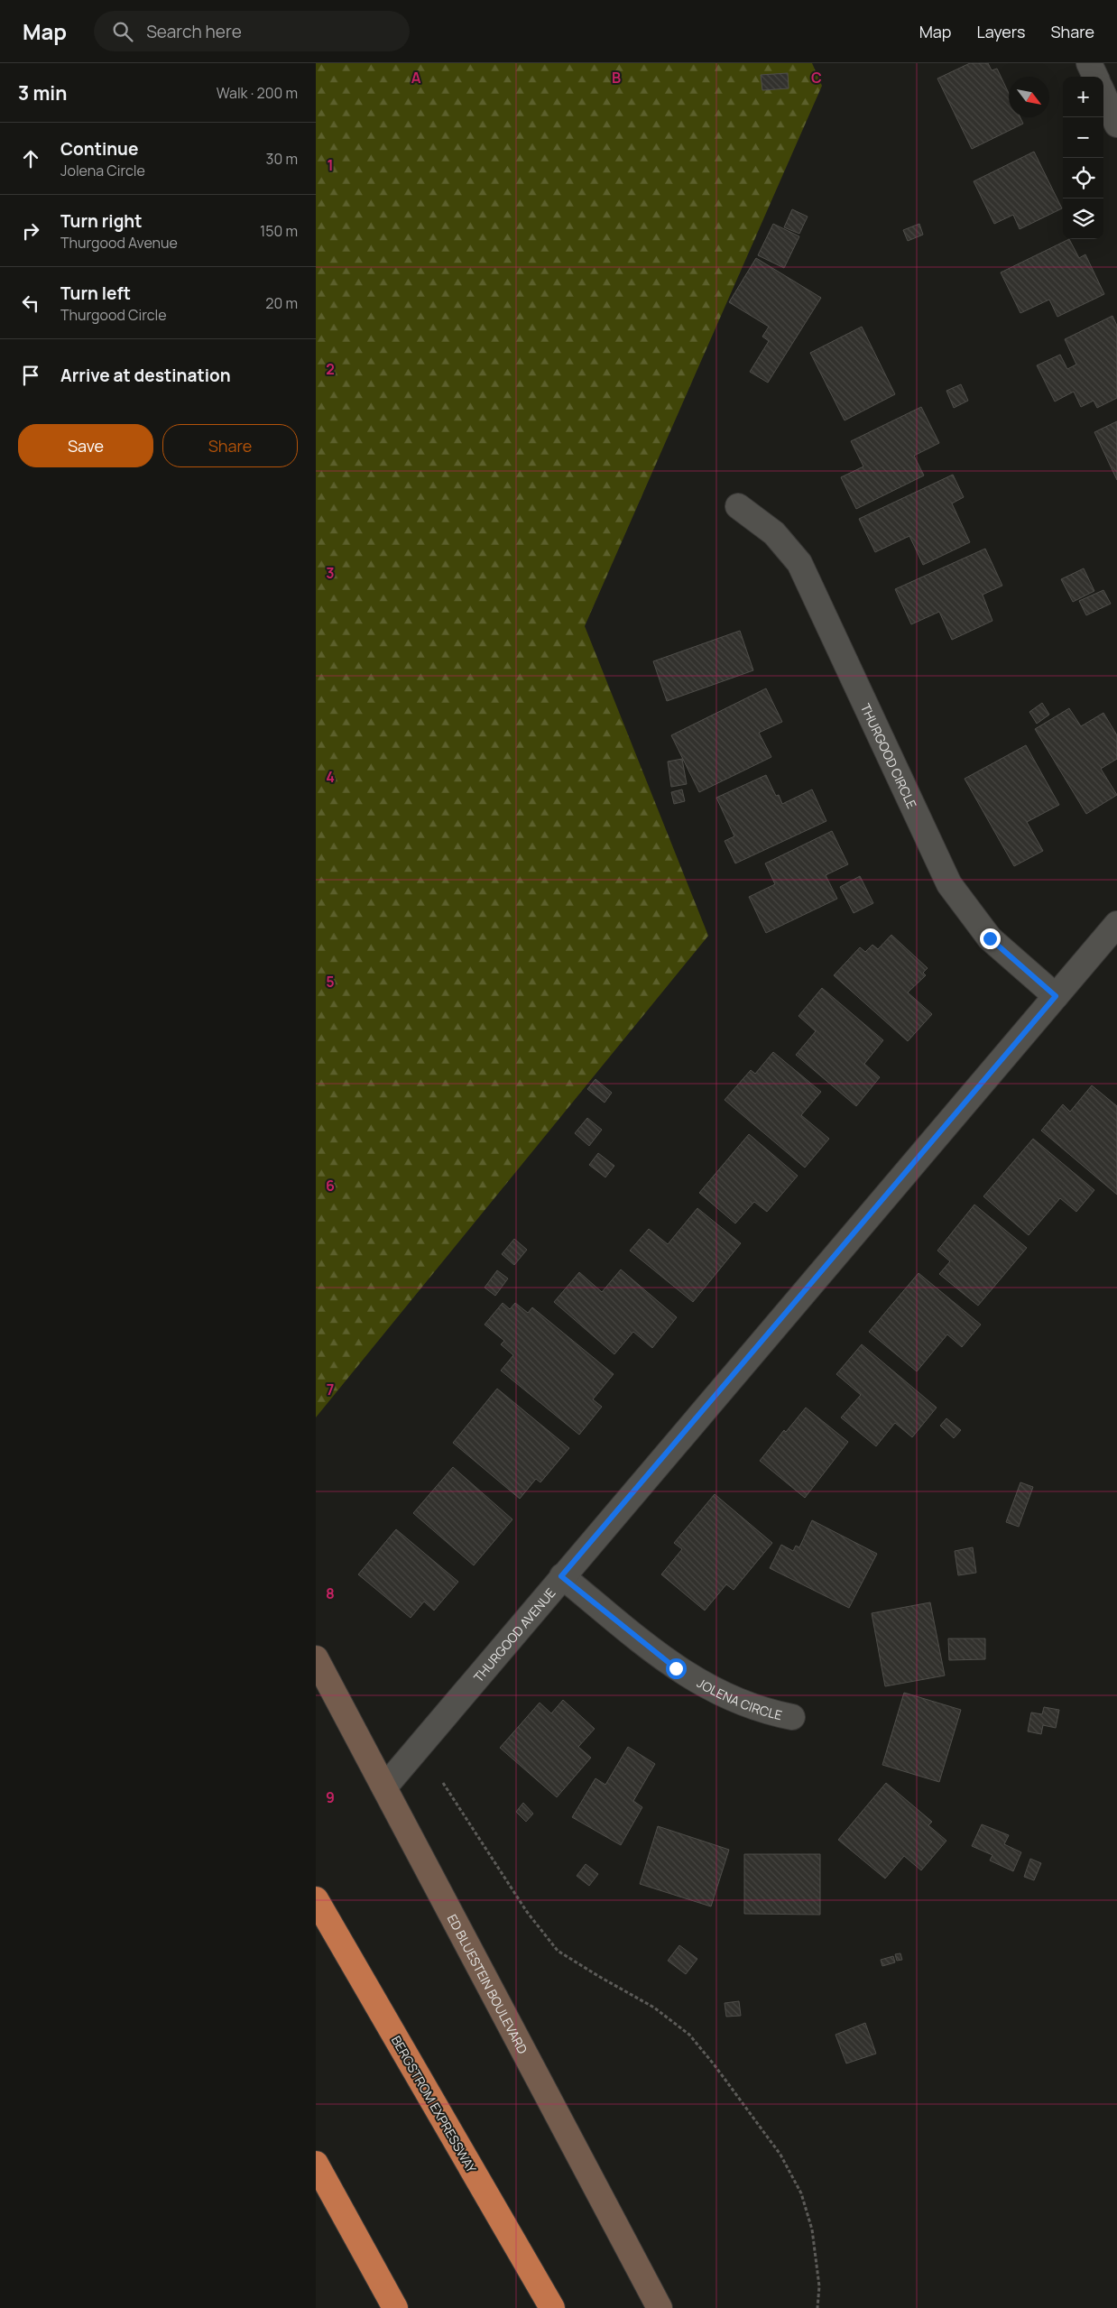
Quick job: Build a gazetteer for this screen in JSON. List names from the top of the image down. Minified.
{"streets":{"highway":["BERGSTROM EXPRESSWAY"],"main road":["ED BLUESTEIN BOULEVARD"],"street":["THURGOOD CIRCLE","THURGOOD AVENUE","JOLENA CIRCLE"]},"crossings":[["THURGOOD CIRCLE","THURGOOD AVENUE"],["THURGOOD AVENUE","JOLENA CIRCLE"],["THURGOOD AVENUE","ED BLUESTEIN BOULEVARD"]],"north":"bottom right","page":{"header":"Map","search":"Search here","nav":["Map","Layers","Share"],"heading":["3 min","Walk · 200 m"],"map_buttons":["+","−"],"list":[["Continue","Jolena Circle","30 m"],["Turn right","Thurgood Avenue","150 m"],["Turn left","Thurgood Circle","20 m"],"Arrive at destination"],"buttons":["Save","Share"]},"grid":{"columns":["A","B","C"],"rows":["1","2","3","4","5","6","7","8","9"]}}
